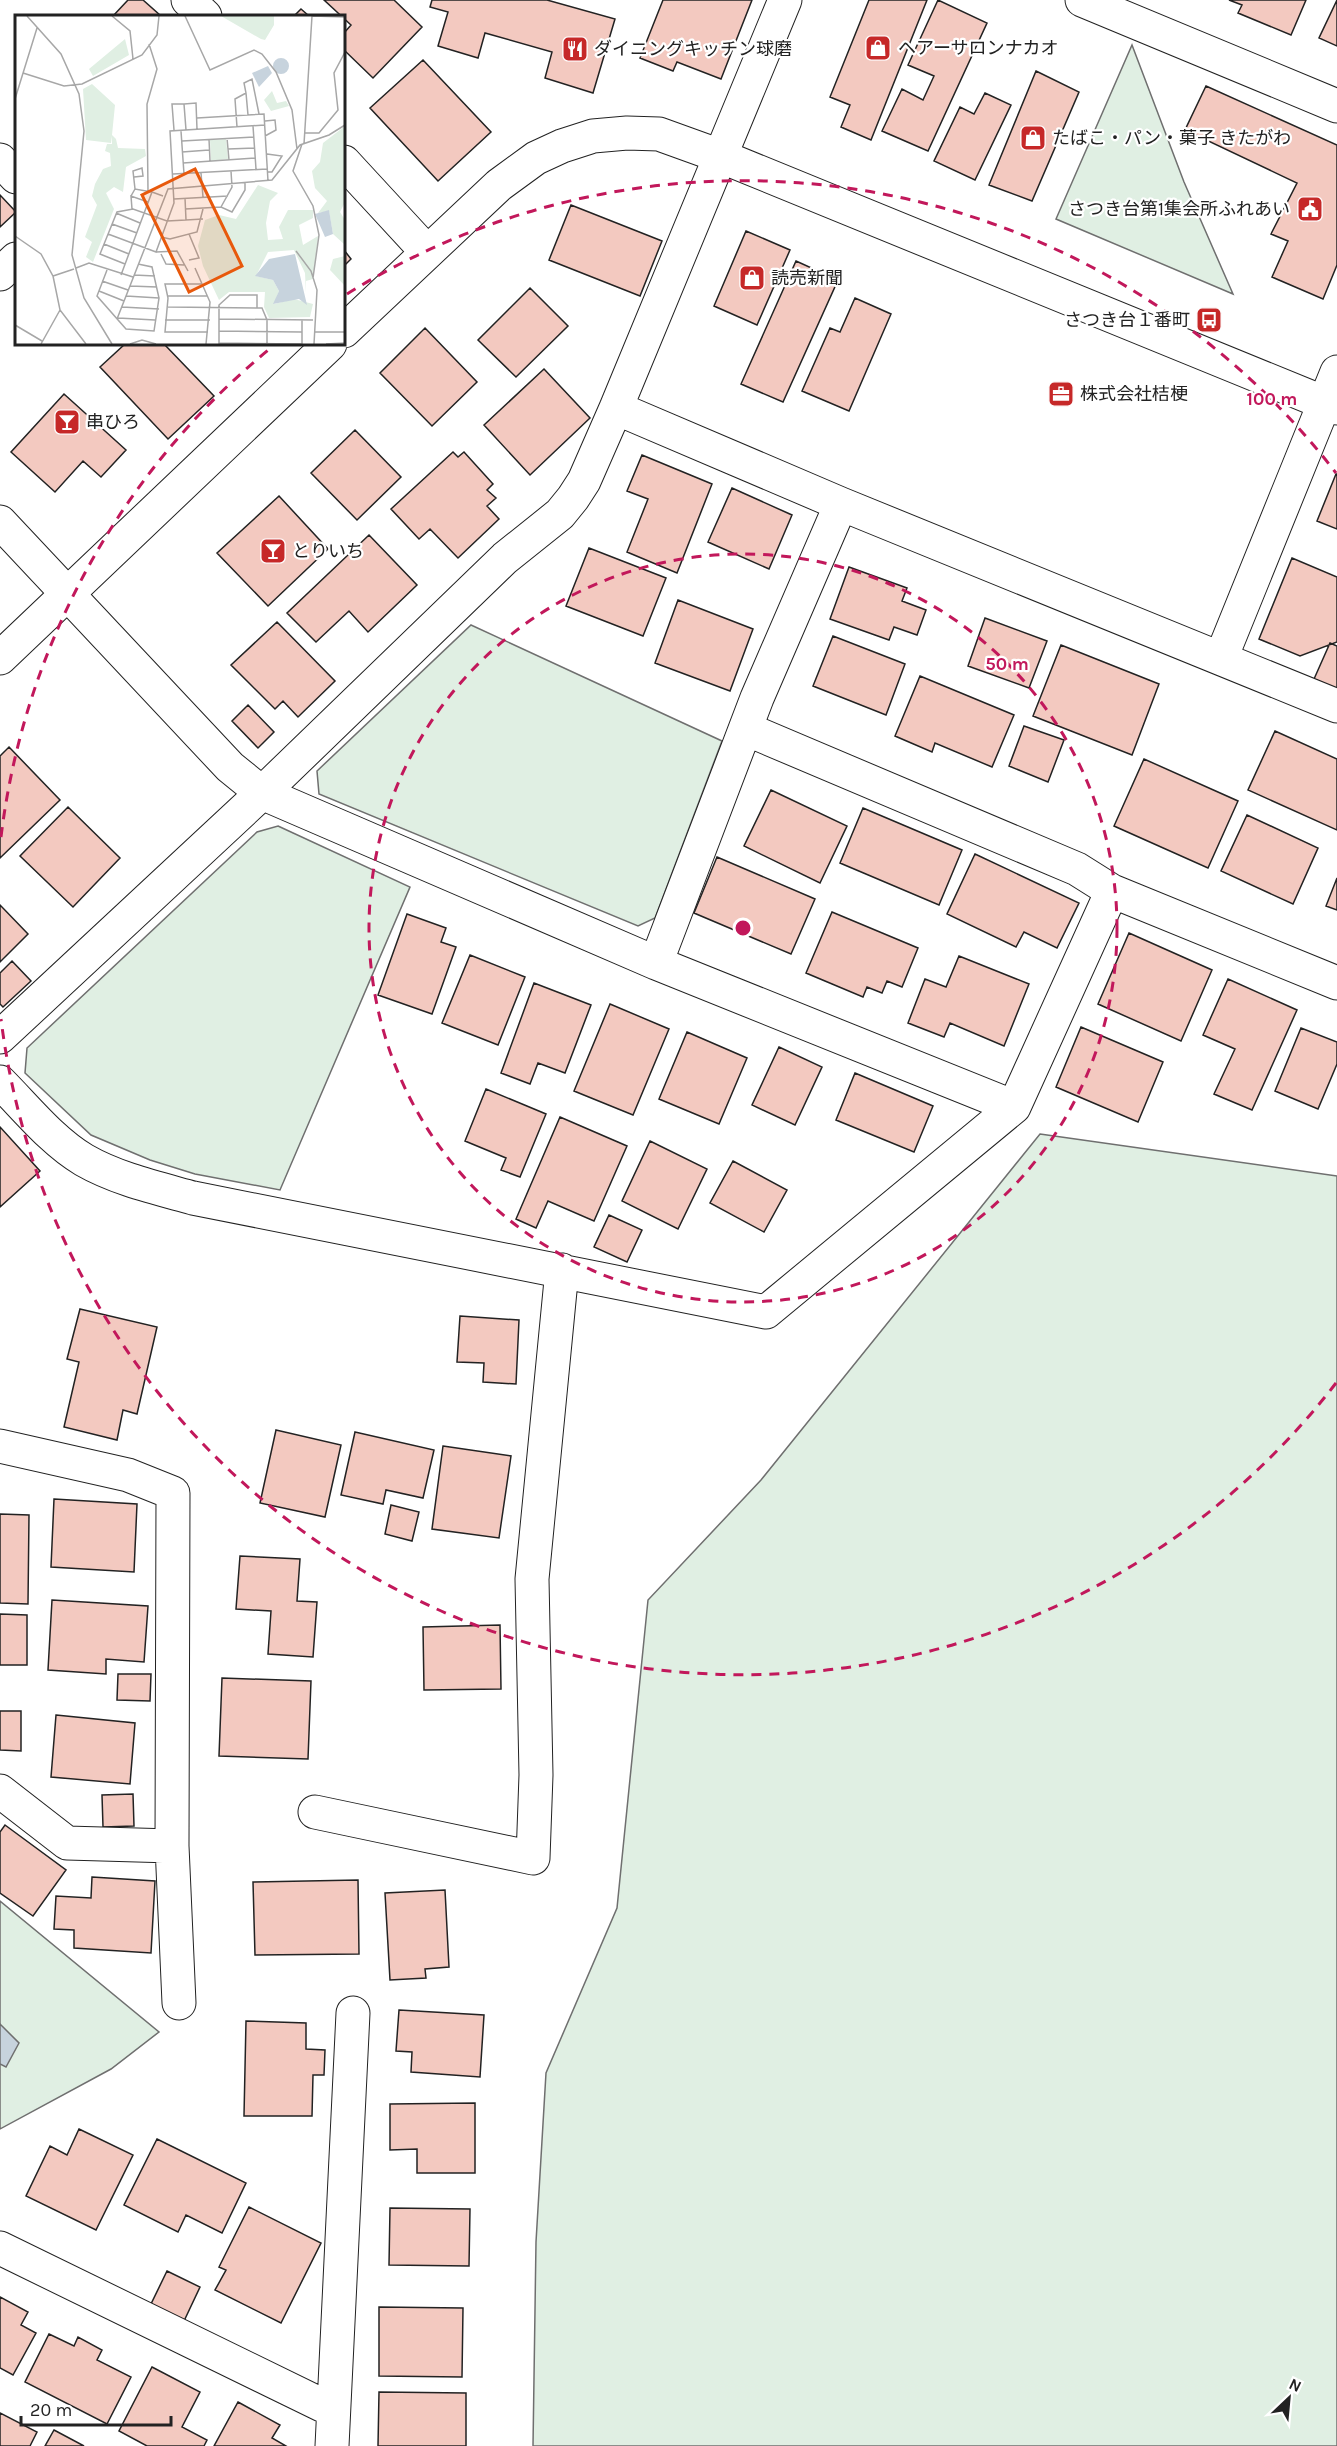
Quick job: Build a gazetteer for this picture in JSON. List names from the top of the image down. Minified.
{"places":{"shop":["ヘアーサロンナカオ","たばこ・パン・菓子 きたがわ","読売新聞"],"restaurant":["ダイニングキッチン球磨"],"public building":["さつき台第1集会所ふれあい"],"bus stop":["さつき台１番町"],"office":["株式会社桔梗"],"bar":["串ひろ","とりいち"]},"scale_bar":"20 m","north":"top right","rings":["100 m","50 m"]}
